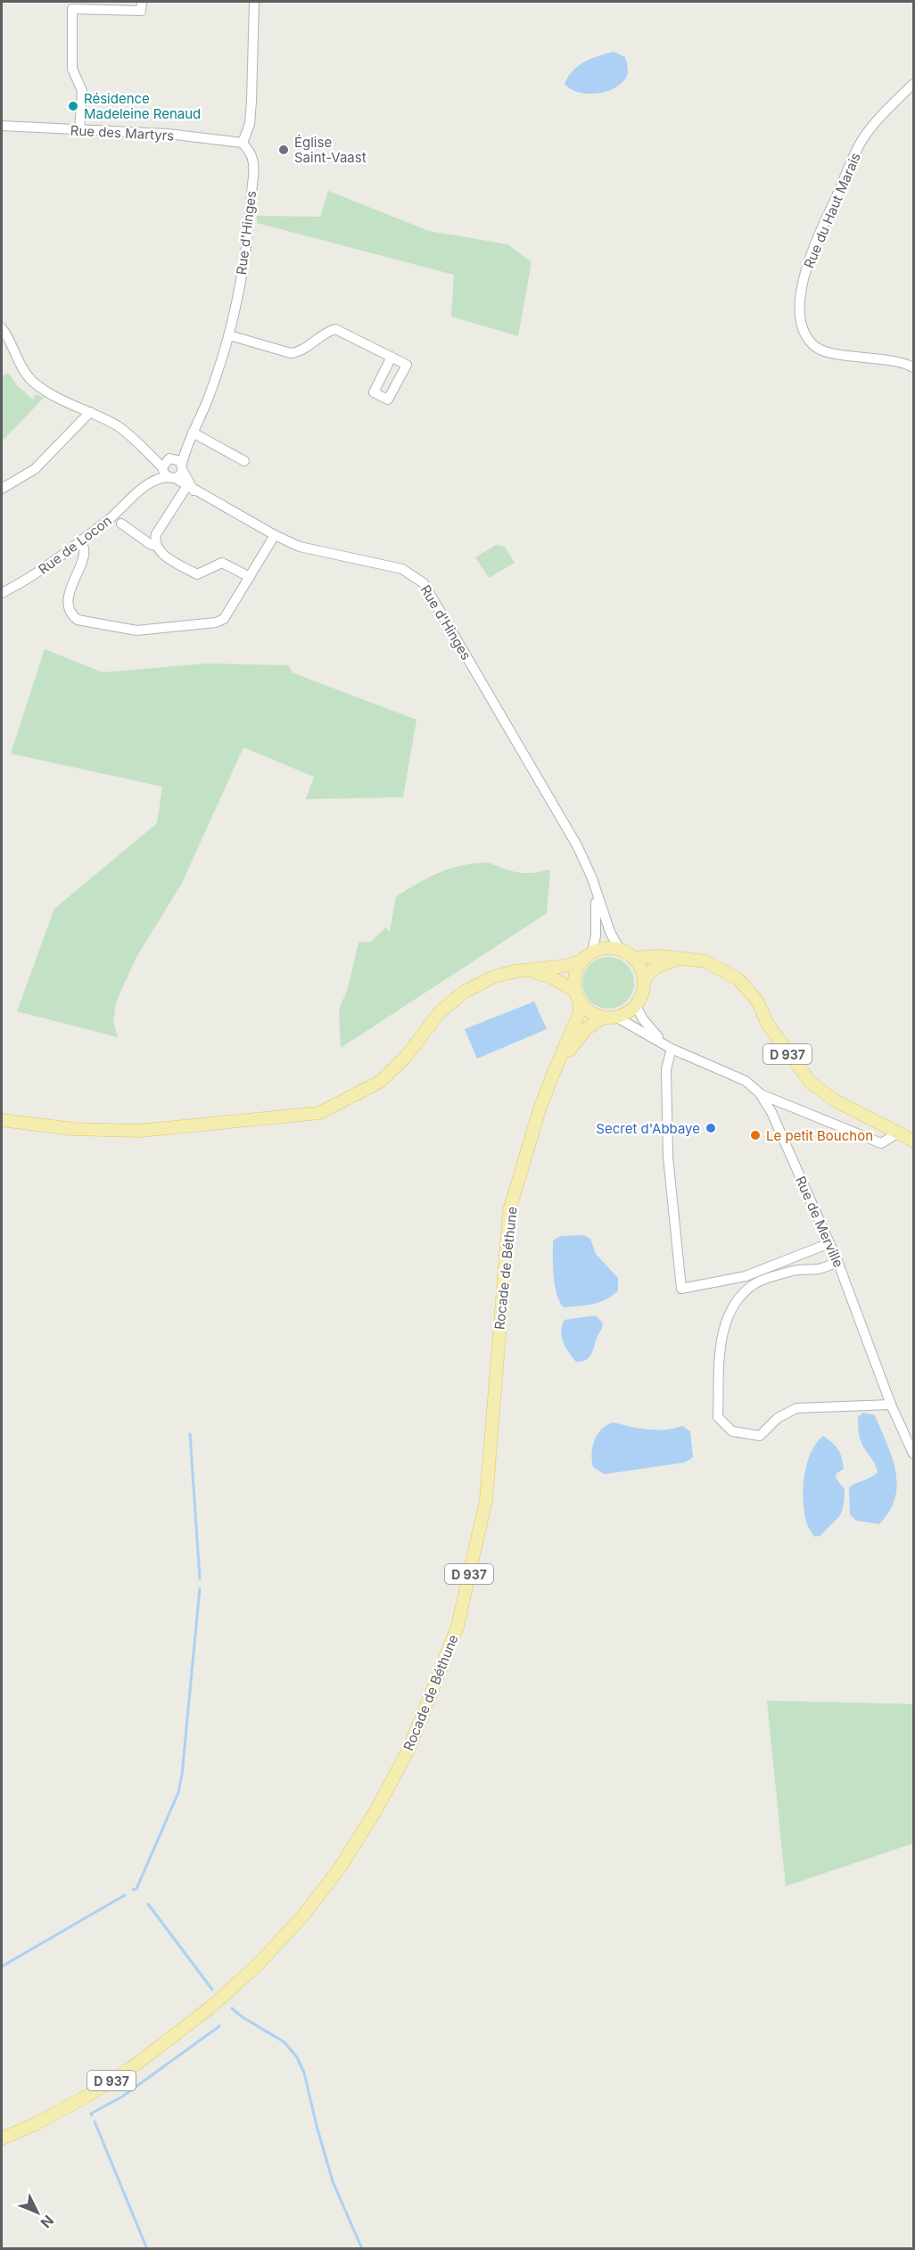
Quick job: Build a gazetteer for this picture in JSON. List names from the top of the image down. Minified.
{"streets":{"main road":["D 937","Rocade de Béthune"],"street":["Rue des Martyrs","Rue du Haut Marais","Rue d'Hinges","Rue de Locon","Rue de Merville"]},"crossings":[["Rue des Martyrs","Rue d'Hinges"],["Rue d'Hinges","Rue de Locon"],["Rue d'Hinges","D 937"],["Rue d'Hinges","Rue de Merville"],["Rue d'Hinges","Rocade de Béthune"],["D 937","Rue de Merville"],["D 937","Rocade de Béthune"],["Rue de Merville","Rocade de Béthune"]],"places":["Résidence Madeleine Renaud","Église Saint-Vaast","Secret d'Abbaye","Le petit Bouchon"],"north":"bottom right"}
